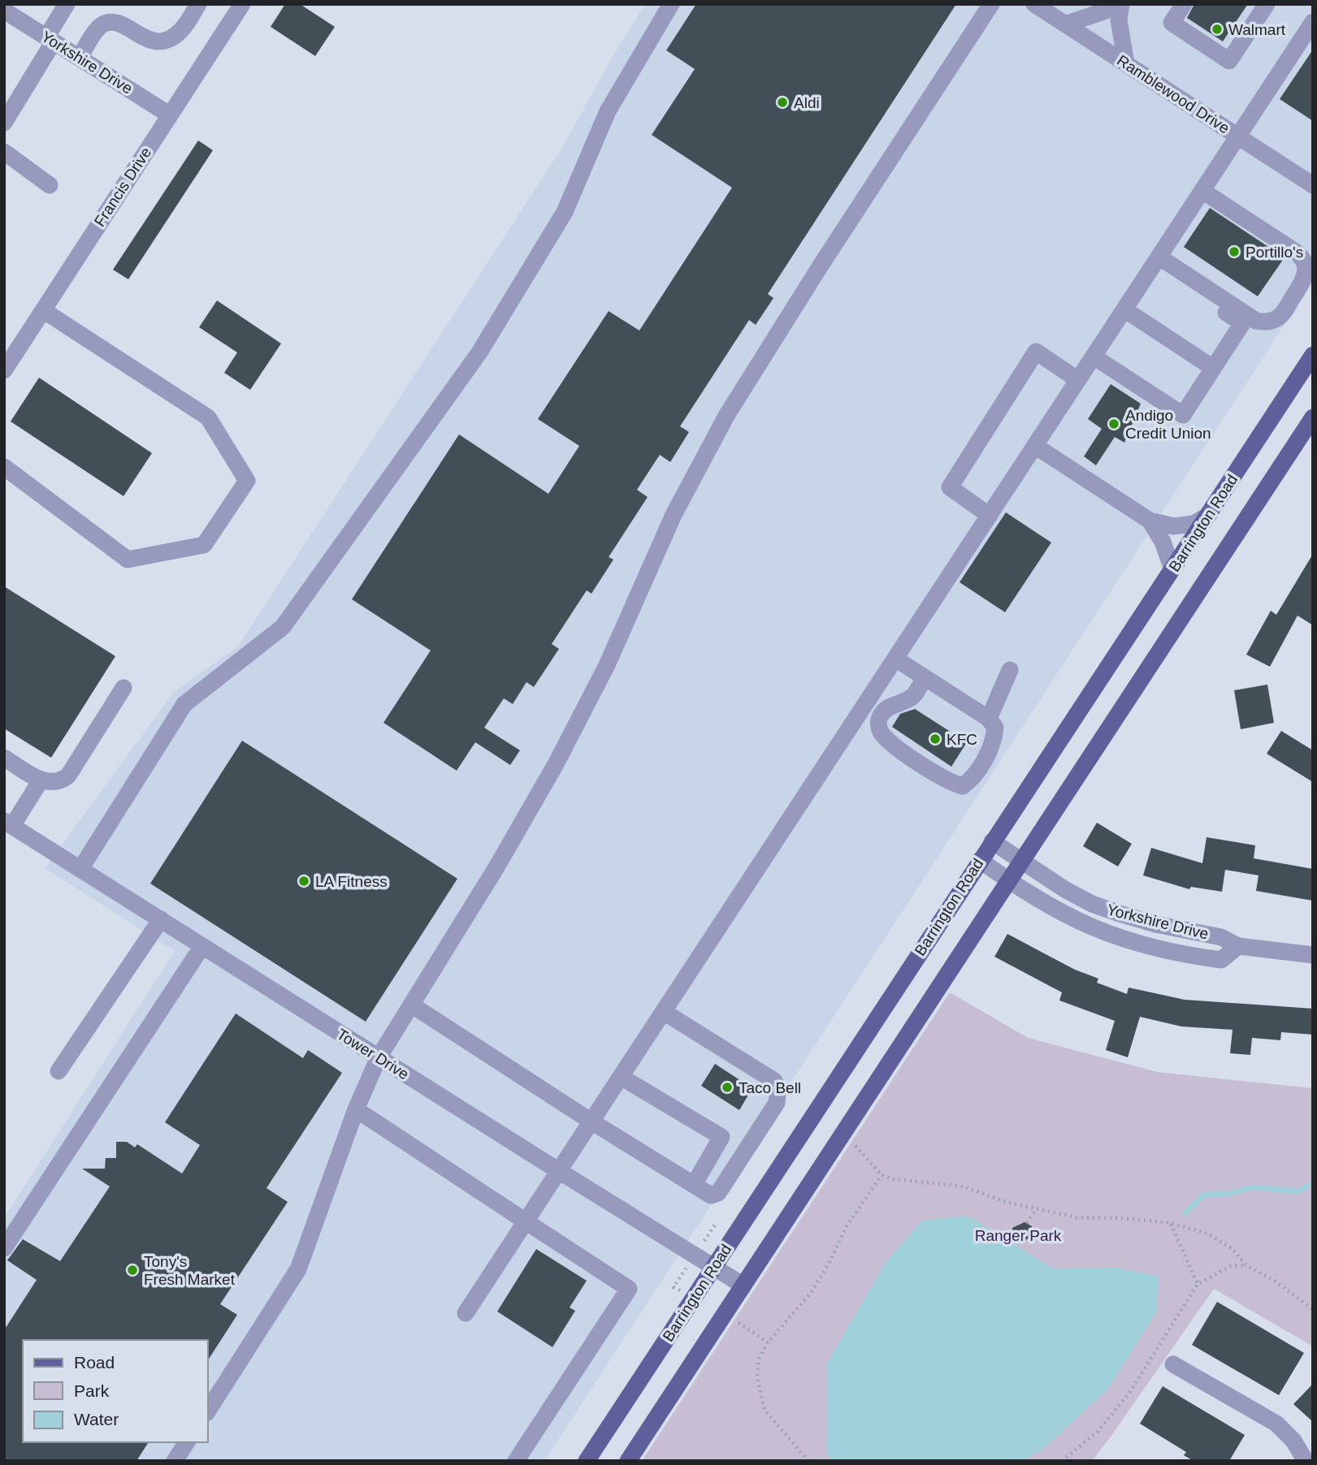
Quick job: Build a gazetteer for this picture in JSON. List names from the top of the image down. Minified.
{"streets":{"main road":["Barrington Road"],"street":["Yorkshire Drive","Ramblewood Drive","Francis Drive","Tower Drive"]},"crossings":[["Yorkshire Drive","Francis Drive"],["Yorkshire Drive","Barrington Road"],["Barrington Road","Tower Drive"]],"parks":["Ranger Park"],"places":["Walmart","Aldi","Portillo's","Andigo Credit Union","KFC","LA Fitness","Taco Bell","Tony's Fresh Market"],"legend":["Road","Park","Water"]}
